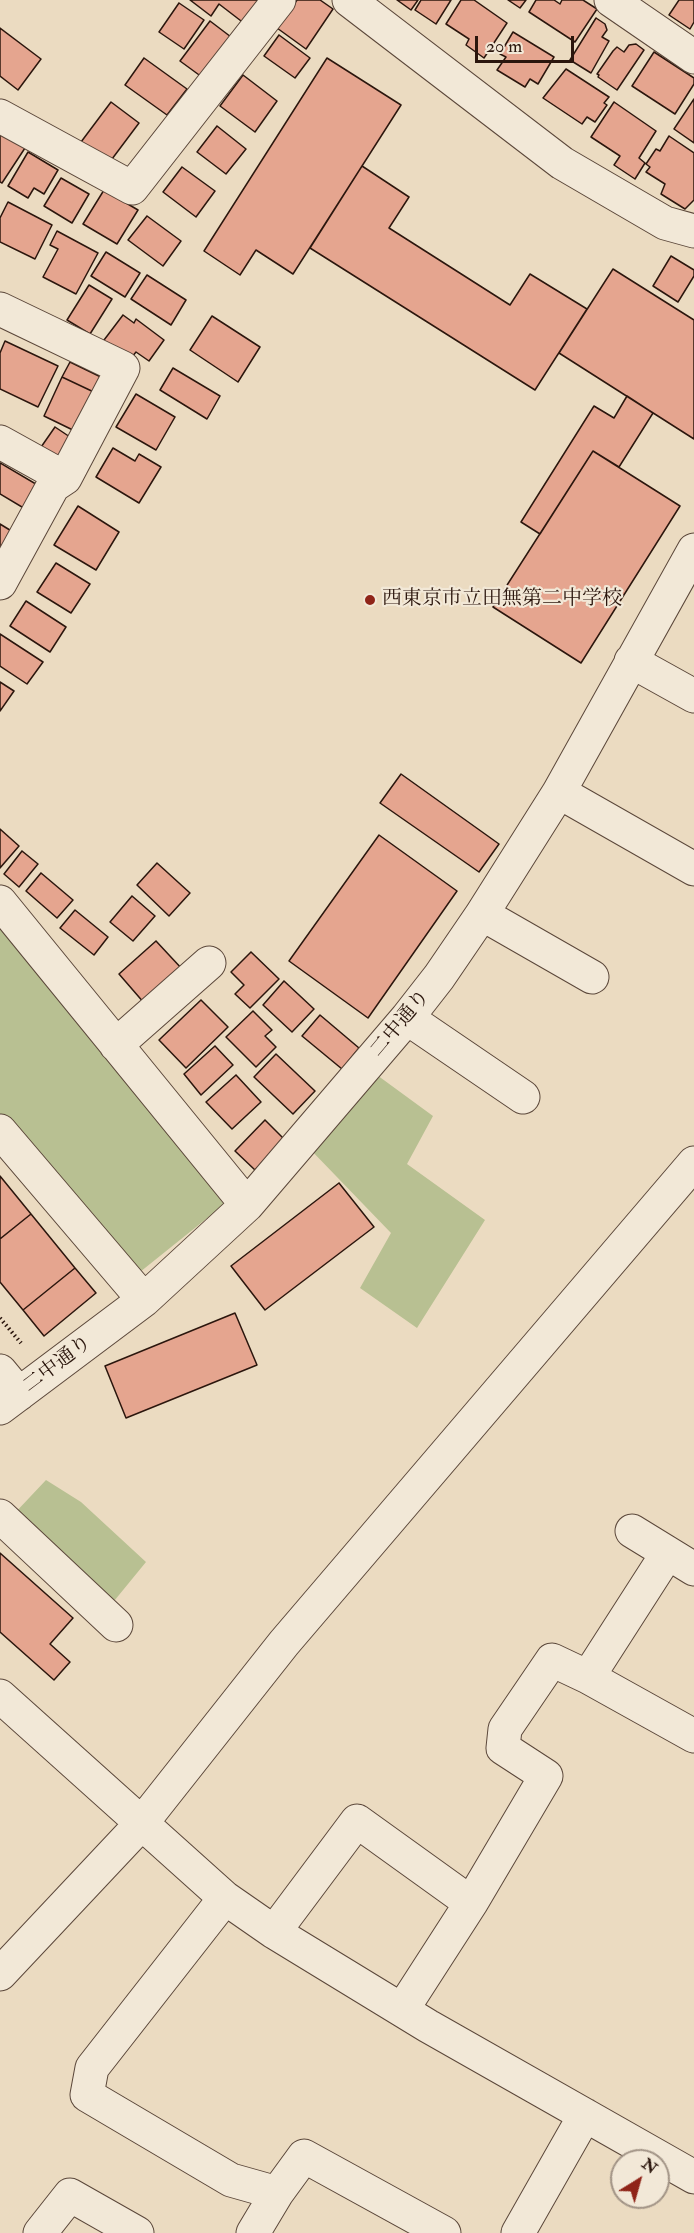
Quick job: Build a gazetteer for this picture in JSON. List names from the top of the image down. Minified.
{"streets":{"street":["二中通り"]},"places":["西東京市立田無第二中学校"],"scale_bar":"20 m","north":"top right"}
